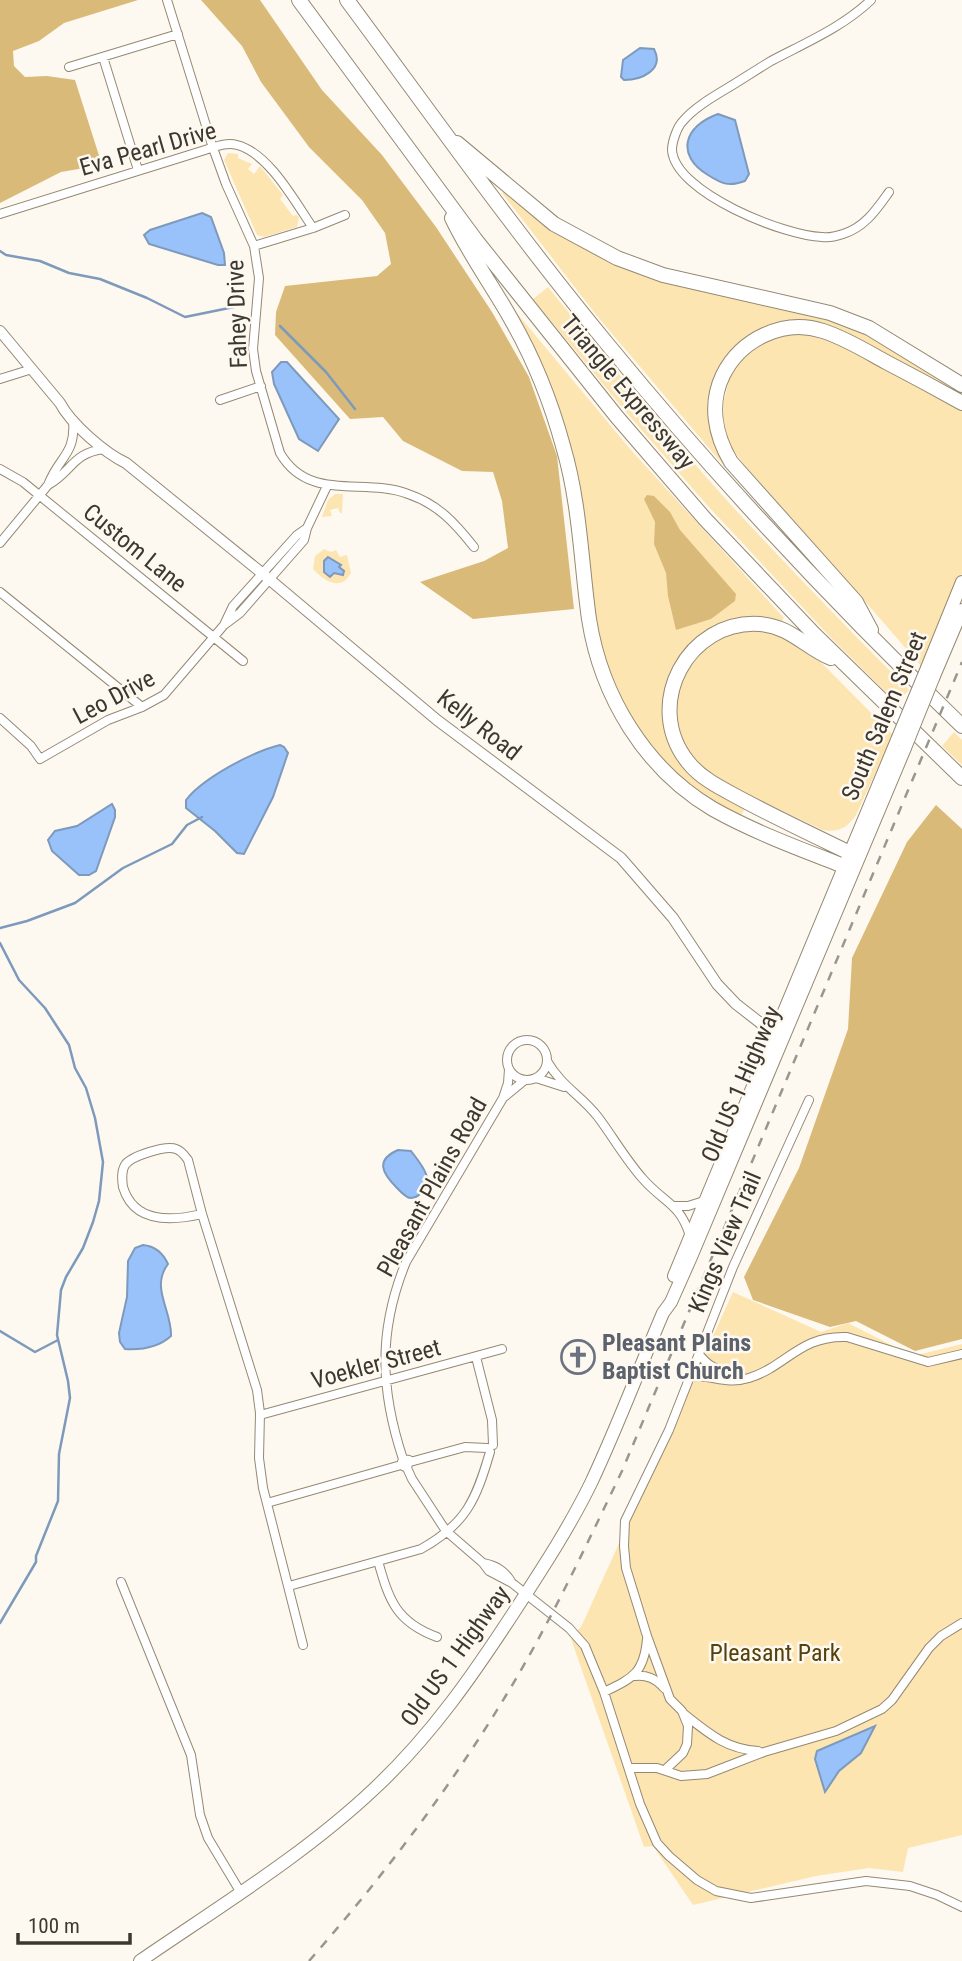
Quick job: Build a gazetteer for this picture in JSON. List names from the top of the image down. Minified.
{"streets":{"highway":["Triangle Expressway"],"main road":["South Salem Street","Old US 1 Highway"],"street":["Eva Pearl Drive","Fahey Drive","Custom Lane","Leo Drive","Kelly Road","Pleasant Plains Road","Kings View Trail","Voekler Street"]},"crossings":[["Eva Pearl Drive","Fahey Drive"],["Fahey Drive","Leo Drive"],["Custom Lane","Leo Drive"],["Leo Drive","Kelly Road"],["South Salem Street","Old US 1 Highway"],["Kelly Road","Old US 1 Highway"],["Old US 1 Highway","Pleasant Plains Road"],["Pleasant Plains Road","Kings View Trail"],["Pleasant Plains Road","Voekler Street"]],"parks":["Pleasant Park"],"places":{"church":["Pleasant Plains Baptist Church"]},"scale_bar":"100 m"}
